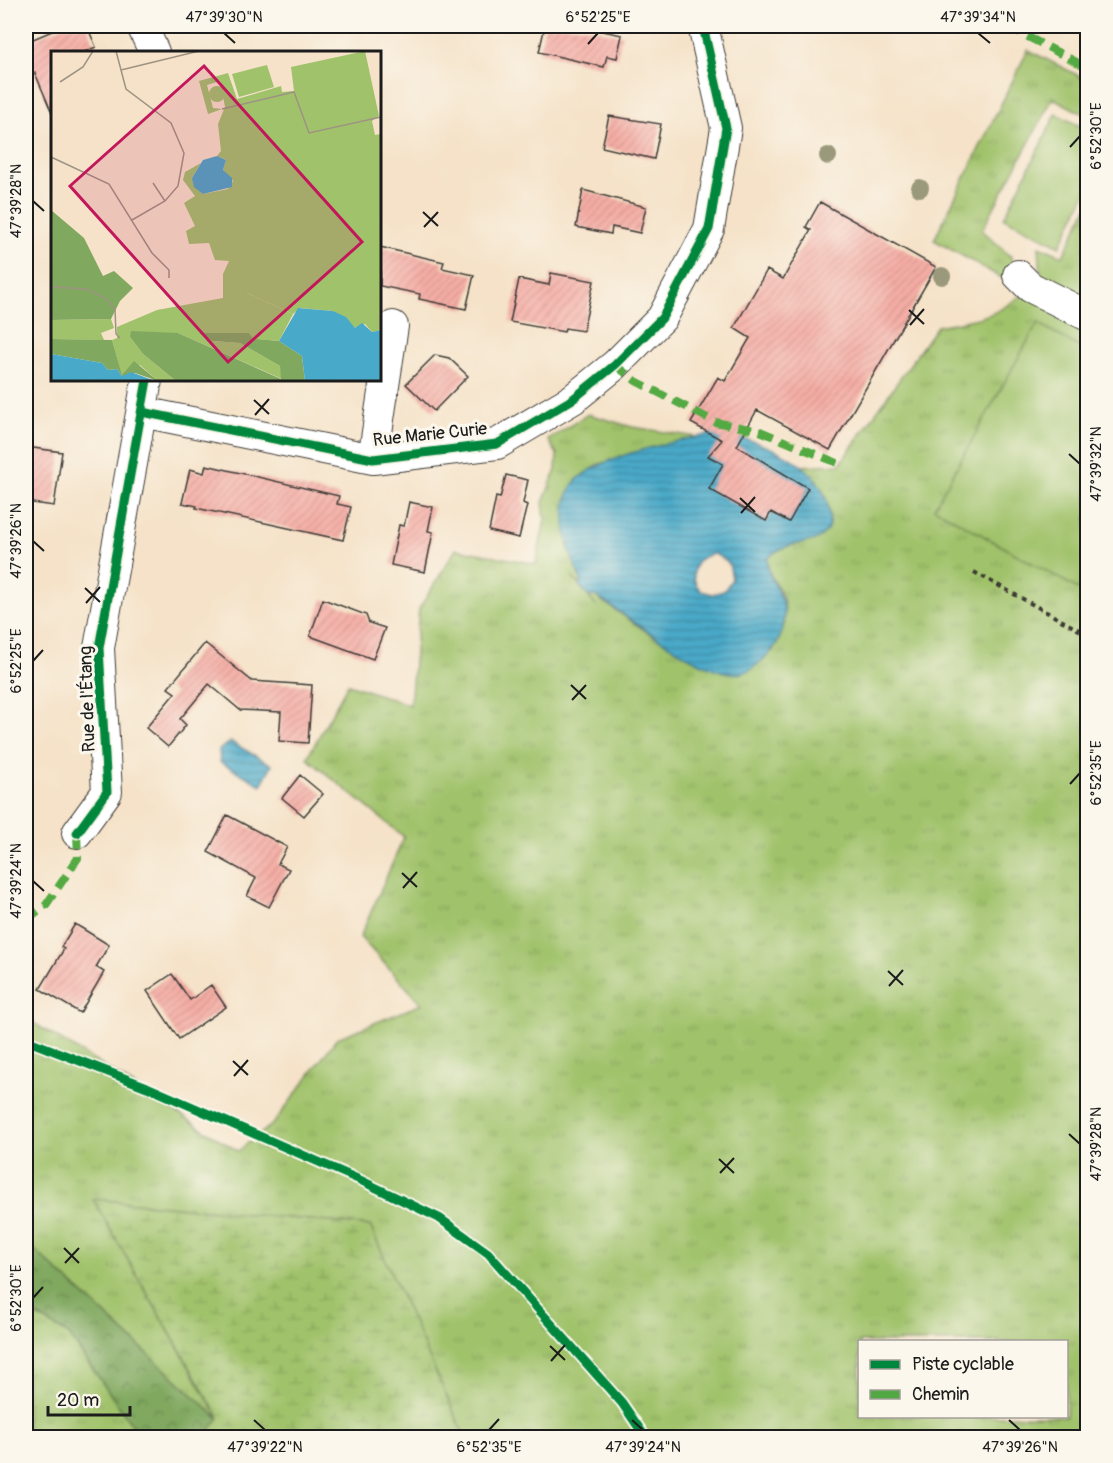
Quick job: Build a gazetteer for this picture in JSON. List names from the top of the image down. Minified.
{"streets":{"street":["Rue Marie Curie","Rue de l'Étang"]},"crossings":[["Rue Marie Curie","Rue de l'Étang"]],"legend":["Piste cyclable","Chemin"],"scale_bar":"20 m","coordinates":["47°39'30\"N","6°52'25\"E","47°39'34\"N","6°52'30\"E","47°39'28\"N","47°39'32\"N","47°39'26\"N","6°52'35\"E","47°39'24\"N","47°39'22\"N"]}
